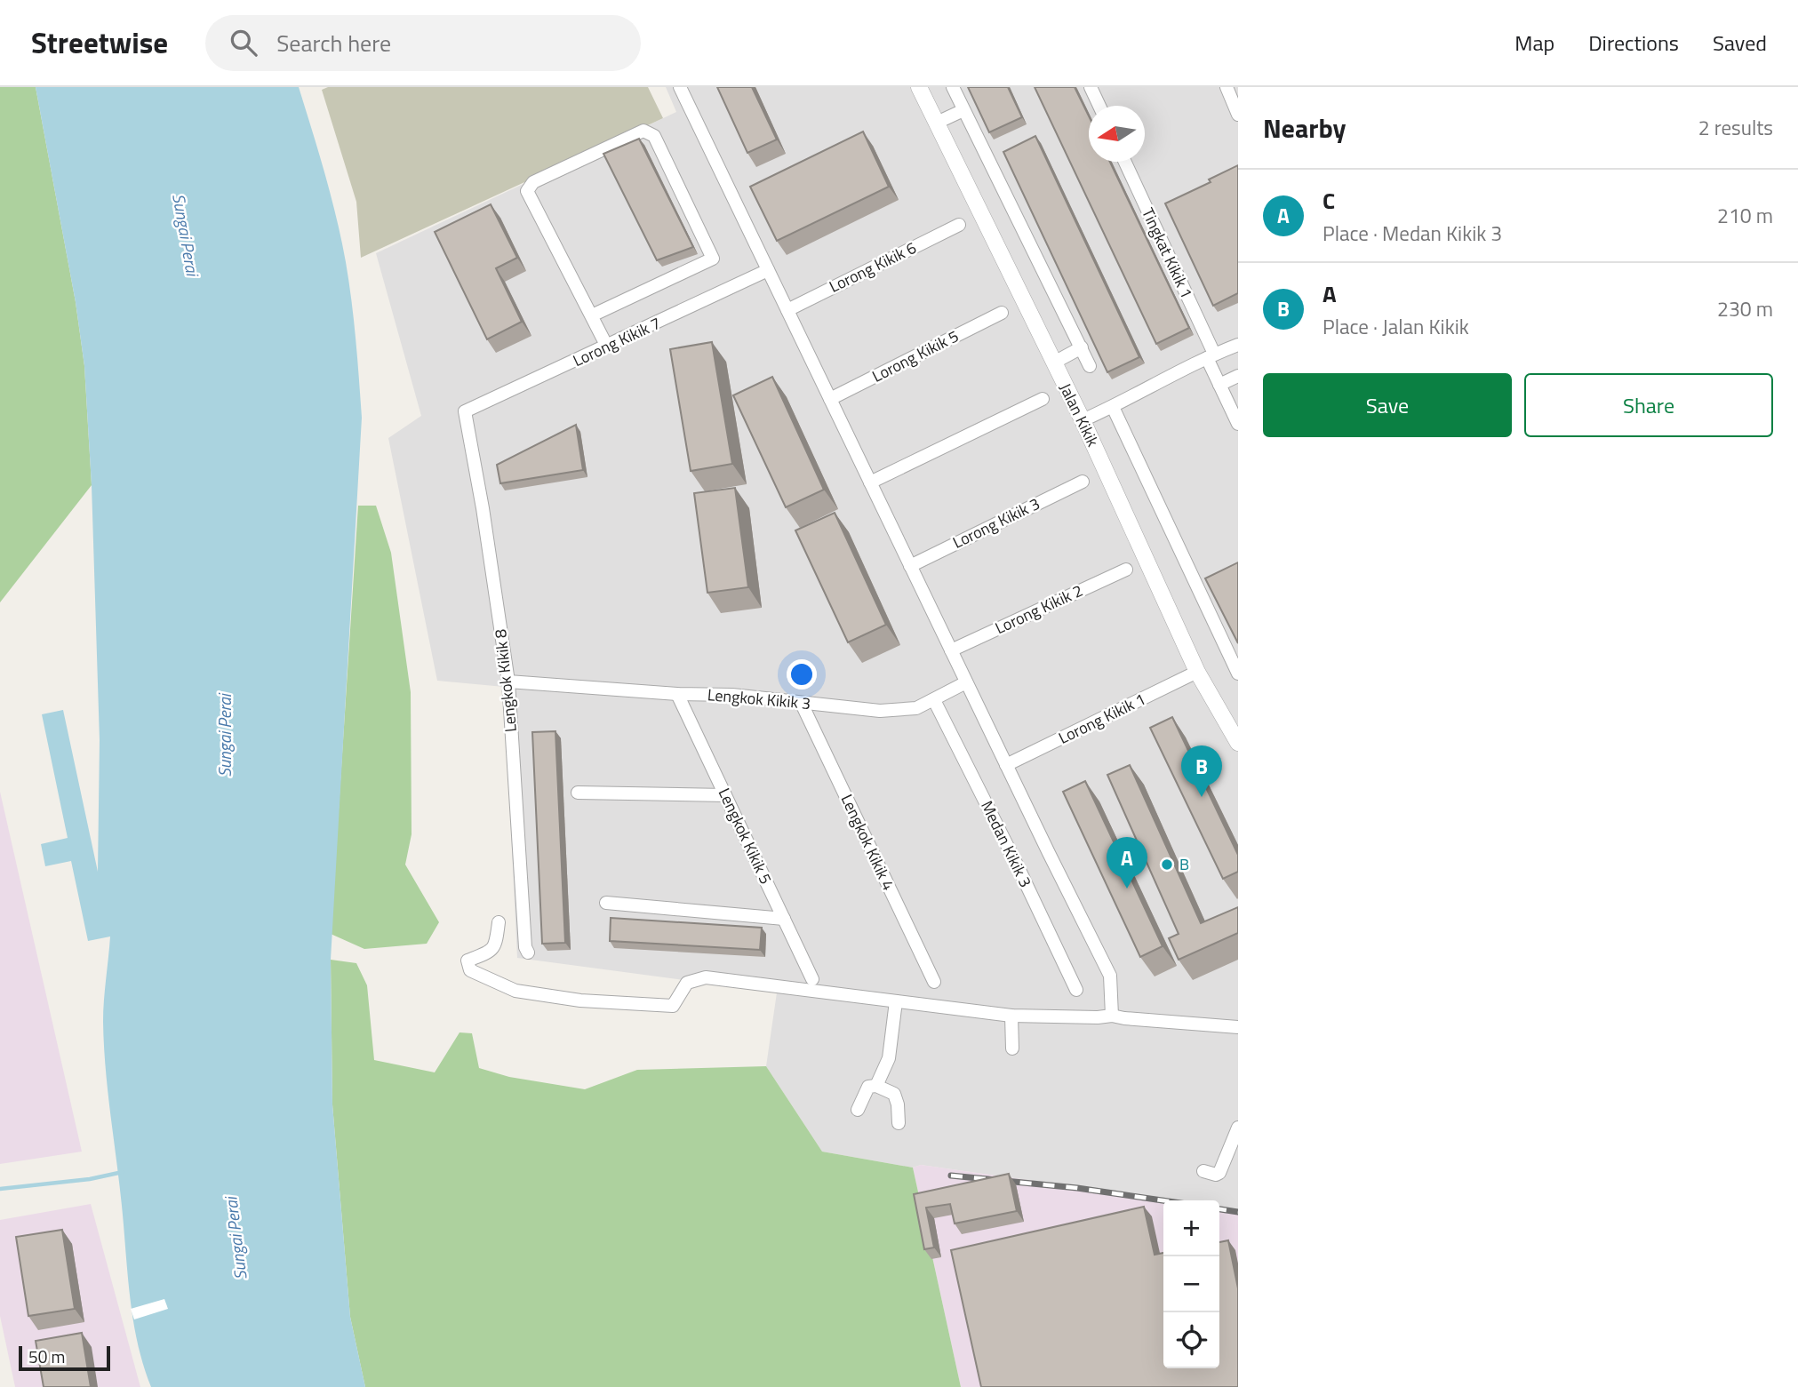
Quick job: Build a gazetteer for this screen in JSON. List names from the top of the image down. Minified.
{"streets":{"street":["Tingkat Kikik 1","Lorong Kikik 6","Lorong Kikik 7","Lorong Kikik 5","Jalan Kikik","Lorong Kikik 3","Lorong Kikik 2","Lengkok Kikik 8","Lengkok Kikik 3","Lorong Kikik 1","Lengkok Kikik 5","Lengkok Kikik 4","Medan Kikik 3"]},"crossings":[["Lorong Kikik 7","Lengkok Kikik 8"],["Jalan Kikik","Lorong Kikik 1"],["Lengkok Kikik 8","Lengkok Kikik 3"],["Lengkok Kikik 3","Lengkok Kikik 5"],["Lengkok Kikik 3","Lengkok Kikik 4"],["Lengkok Kikik 3","Medan Kikik 3"]],"water":["Sungai Perai"],"places":["B"],"scale_bar":"50 m","north":"left","page":{"header":"Streetwise","search":"Search here","nav":["Map","Directions","Saved"],"heading":["Nearby","2 results"],"list":[{"mark":"A","name":"C","note":"Place · Medan Kikik 3","value":"210 m"},{"mark":"B","name":"A","note":"Place · Jalan Kikik","value":"230 m"}],"buttons":["Save","Share"],"pins":["B","A"],"map_buttons":["+","−"],"scale":"50 m"}}
